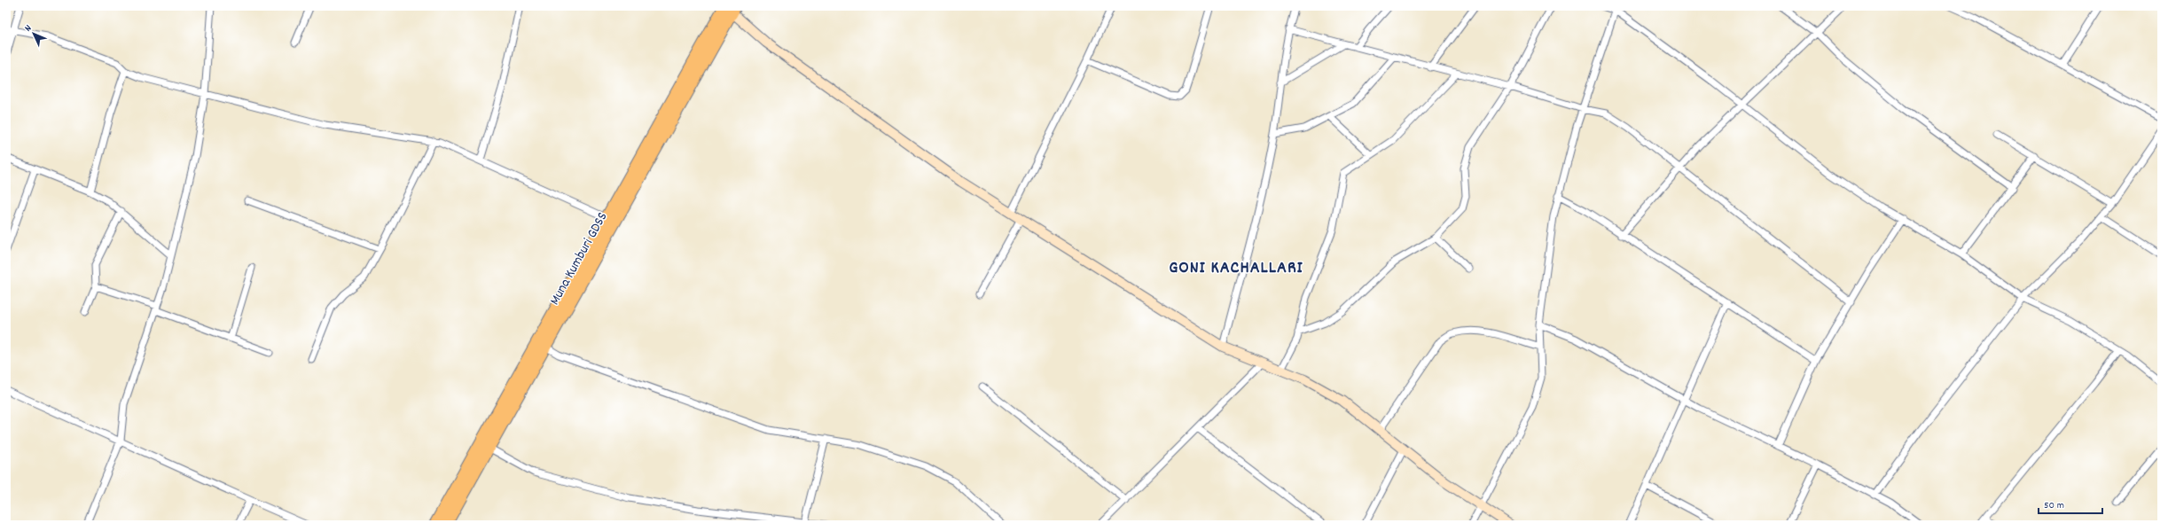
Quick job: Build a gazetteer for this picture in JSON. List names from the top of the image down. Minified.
{"streets":{"highway":["Muna Kumburi GDSS"]},"districts":["GONI KACHALLARI"],"scale_bar":"50 m","north":"top left"}
